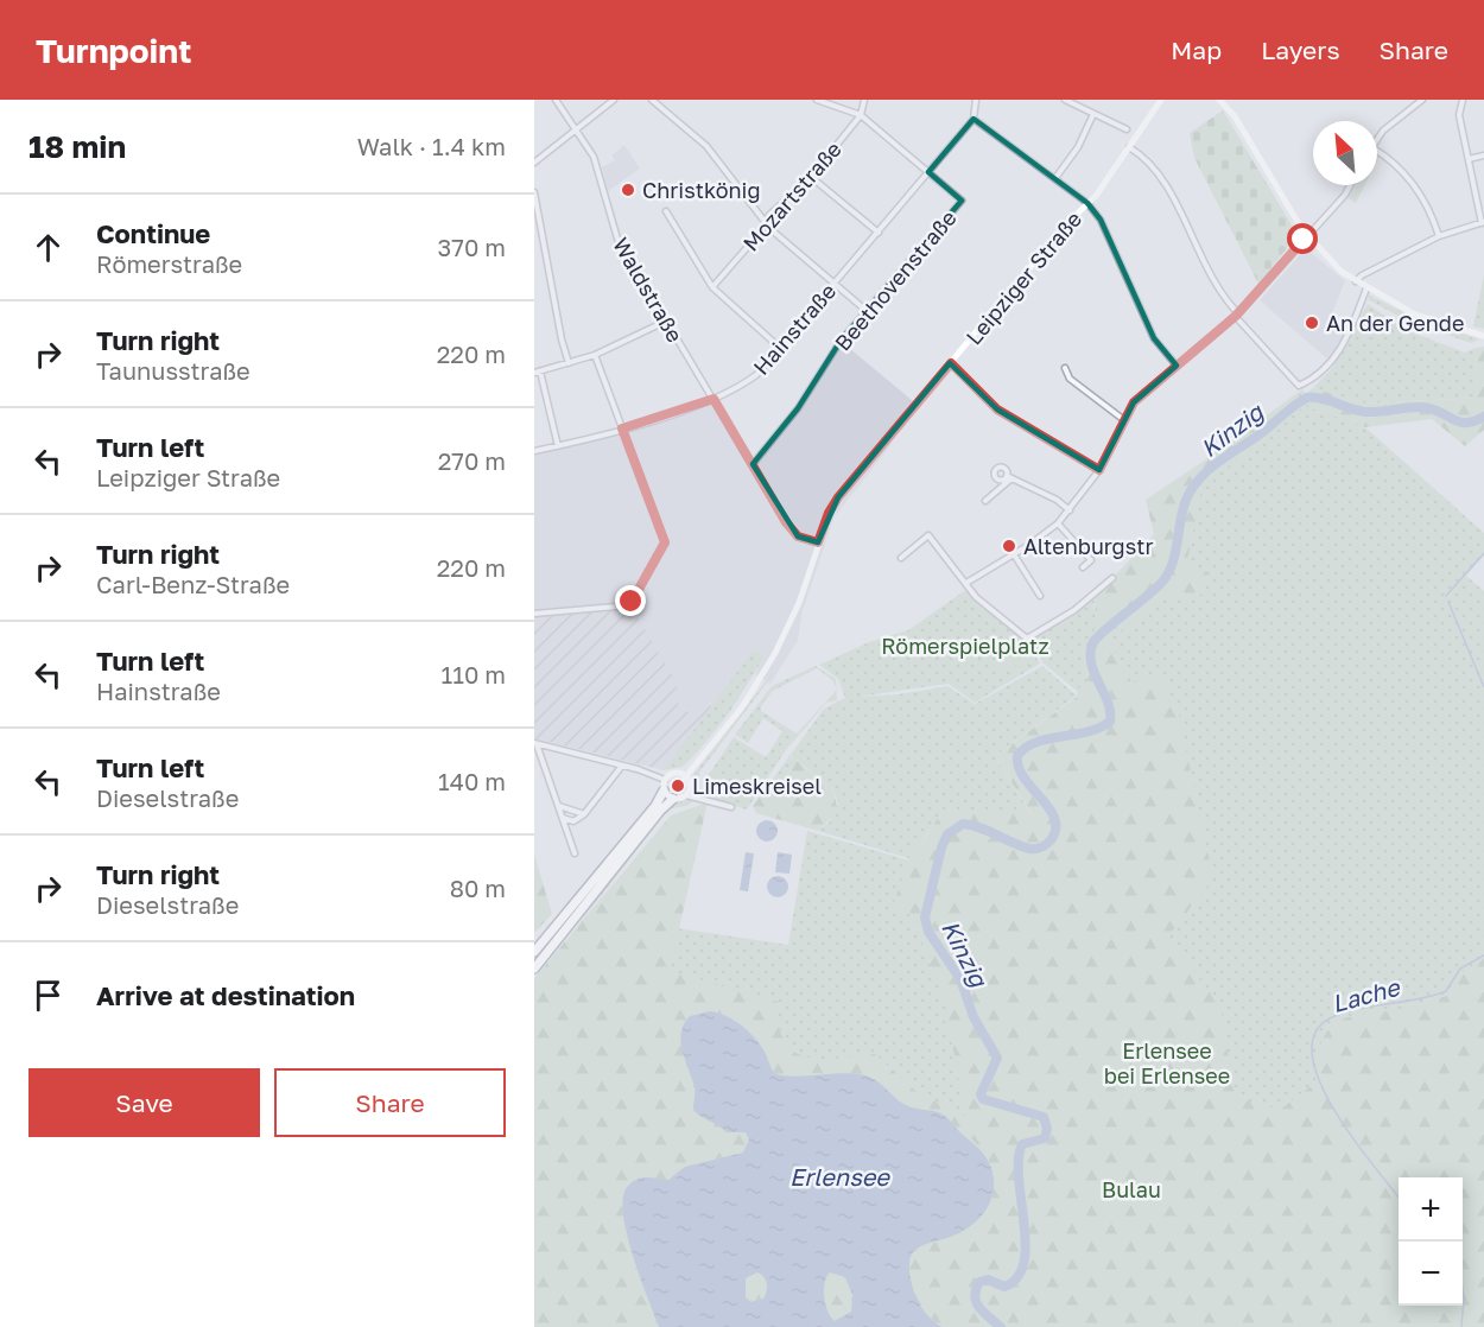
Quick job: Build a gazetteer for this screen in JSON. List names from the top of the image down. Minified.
{"streets":{"main road":["Leipziger Straße"],"street":["Mozartstraße","Beethovenstraße","Waldstraße","Hainstraße"]},"crossings":[["Leipziger Straße","Waldstraße"],["Beethovenstraße","Waldstraße"],["Beethovenstraße","Hainstraße"],["Waldstraße","Hainstraße"]],"water":["Kinzig","Lache","Erlensee"],"parks":["Römerspielplatz","Erlensee bei Erlensee","Bulau"],"places":["Christkönig","An der Gende","Altenburgstr","Limeskreisel"],"north":"top left","page":{"header":"Turnpoint","nav":["Map","Layers","Share"],"heading":["18 min","Walk · 1.4 km"],"list":[["Continue","Römerstraße","370 m"],["Turn right","Taunusstraße","220 m"],["Turn left","Leipziger Straße","270 m"],["Turn right","Carl-Benz-Straße","220 m"],["Turn left","Hainstraße","110 m"],["Turn left","Dieselstraße","140 m"],["Turn right","Dieselstraße","80 m"],"Arrive at destination"],"buttons":["Save","Share"],"map_buttons":["+","−"]}}
